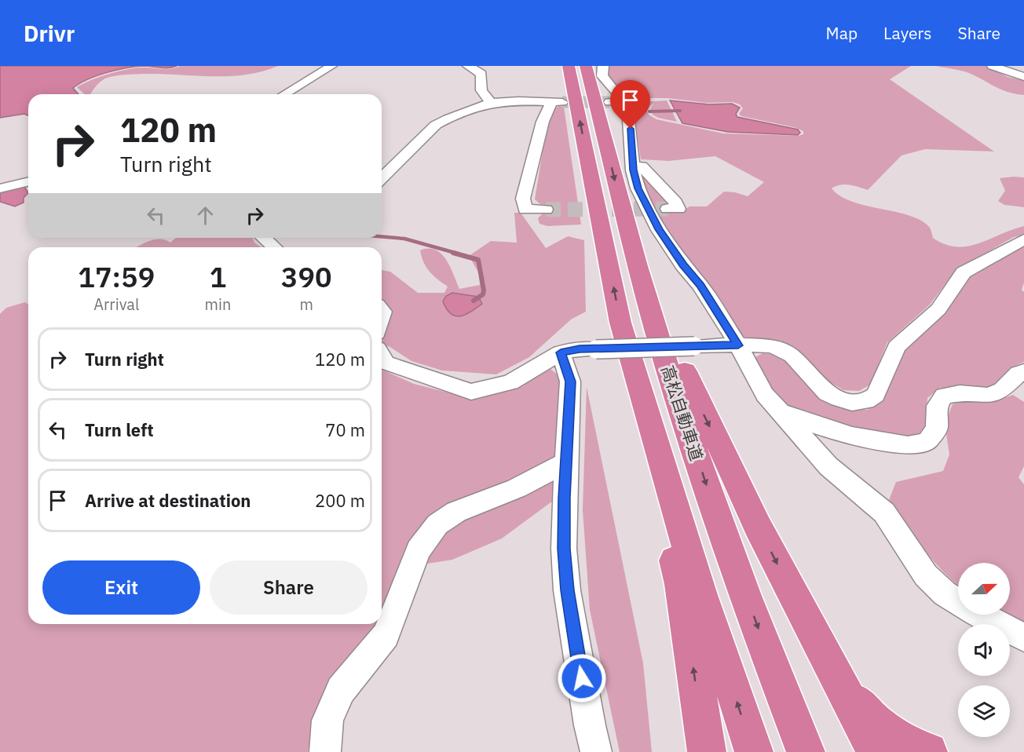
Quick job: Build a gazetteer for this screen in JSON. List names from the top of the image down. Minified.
{"streets":{"highway":["高松自動車道"]},"north":"right","page":{"header":"Drivr","nav":["Map","Layers","Share"],"turn":["120 m","Turn right"],"eta":["17:59","Arrival","1","min","390","m"],"list":[{"name":"Turn right","value":"120 m"},{"name":"Turn left","value":"70 m"},{"name":"Arrive at destination","value":"200 m"}],"buttons":["Exit","Share"]}}
